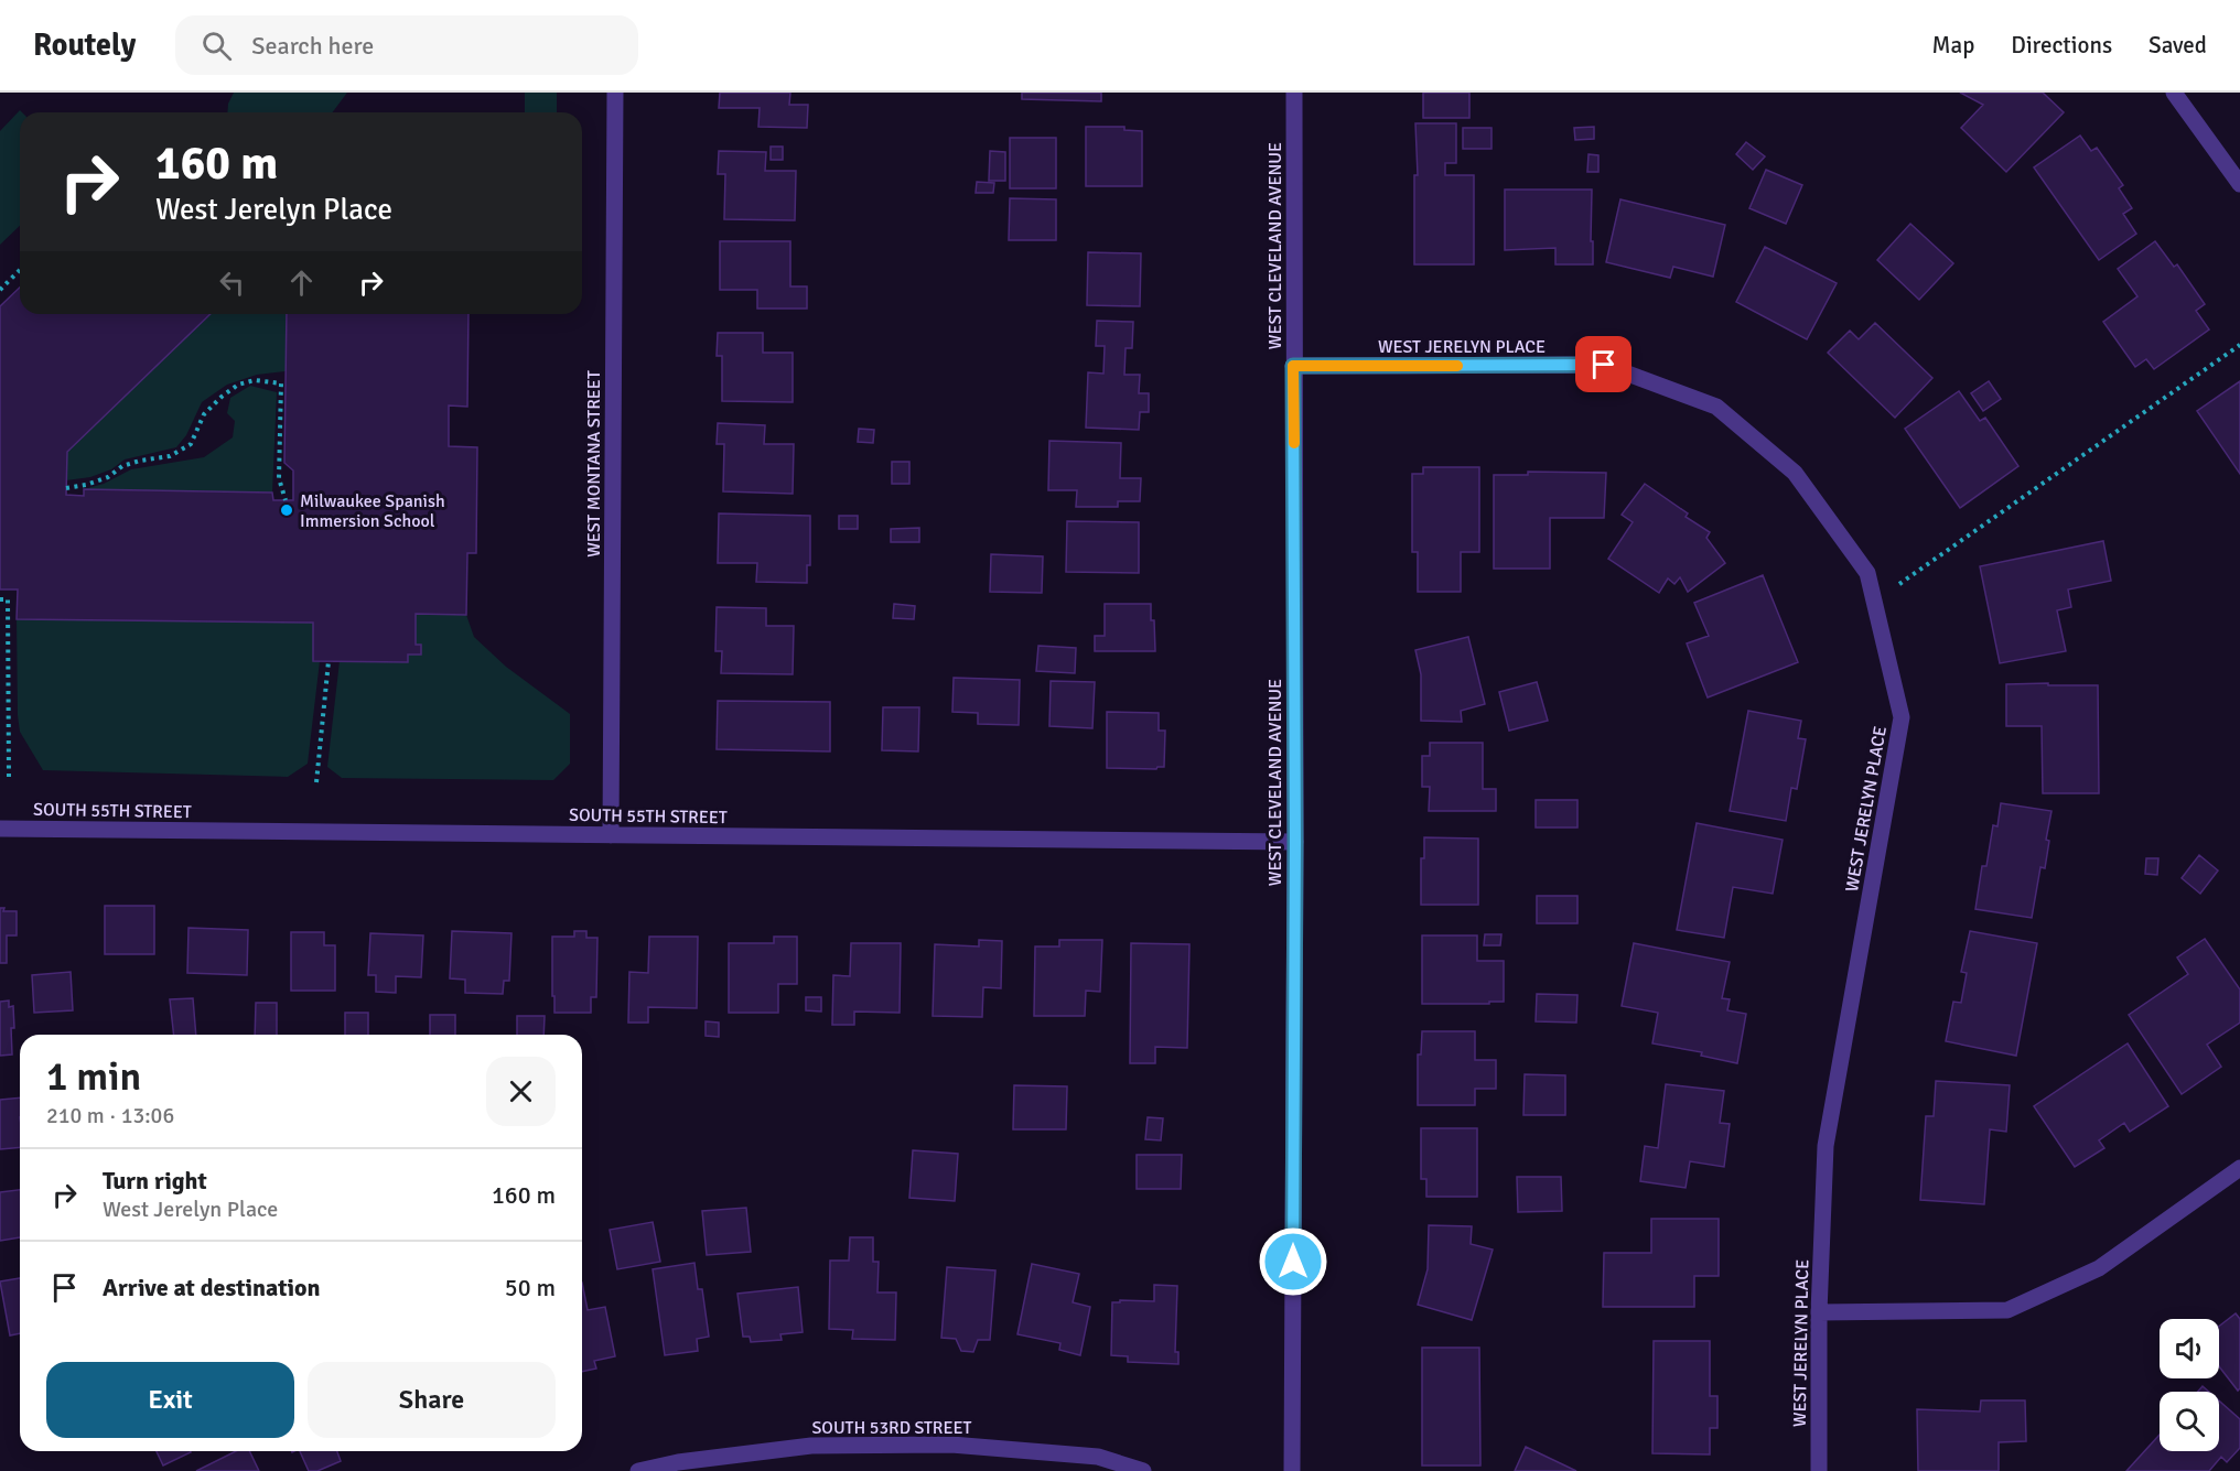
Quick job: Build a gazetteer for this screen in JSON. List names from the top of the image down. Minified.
{"streets":{"street":["WEST CLEVELAND AVENUE","WEST JERELYN PLACE","WEST MONTANA STREET","SOUTH 55TH STREET","SOUTH 53RD STREET"]},"crossings":[["WEST CLEVELAND AVENUE","WEST JERELYN PLACE"],["WEST CLEVELAND AVENUE","SOUTH 55TH STREET"],["WEST MONTANA STREET","SOUTH 55TH STREET"]],"places":["Milwaukee Spanish Immersion School"],"page":{"header":"Routely","search":"Search here","nav":["Map","Directions","Saved"],"turn":["160 m","West Jerelyn Place"],"heading":["1 min","210 m · 13:06"],"list":[{"name":"Turn right","note":"West Jerelyn Place","value":"160 m"},{"name":"Arrive at destination","value":"50 m"}],"buttons":["Exit","Share"]}}
